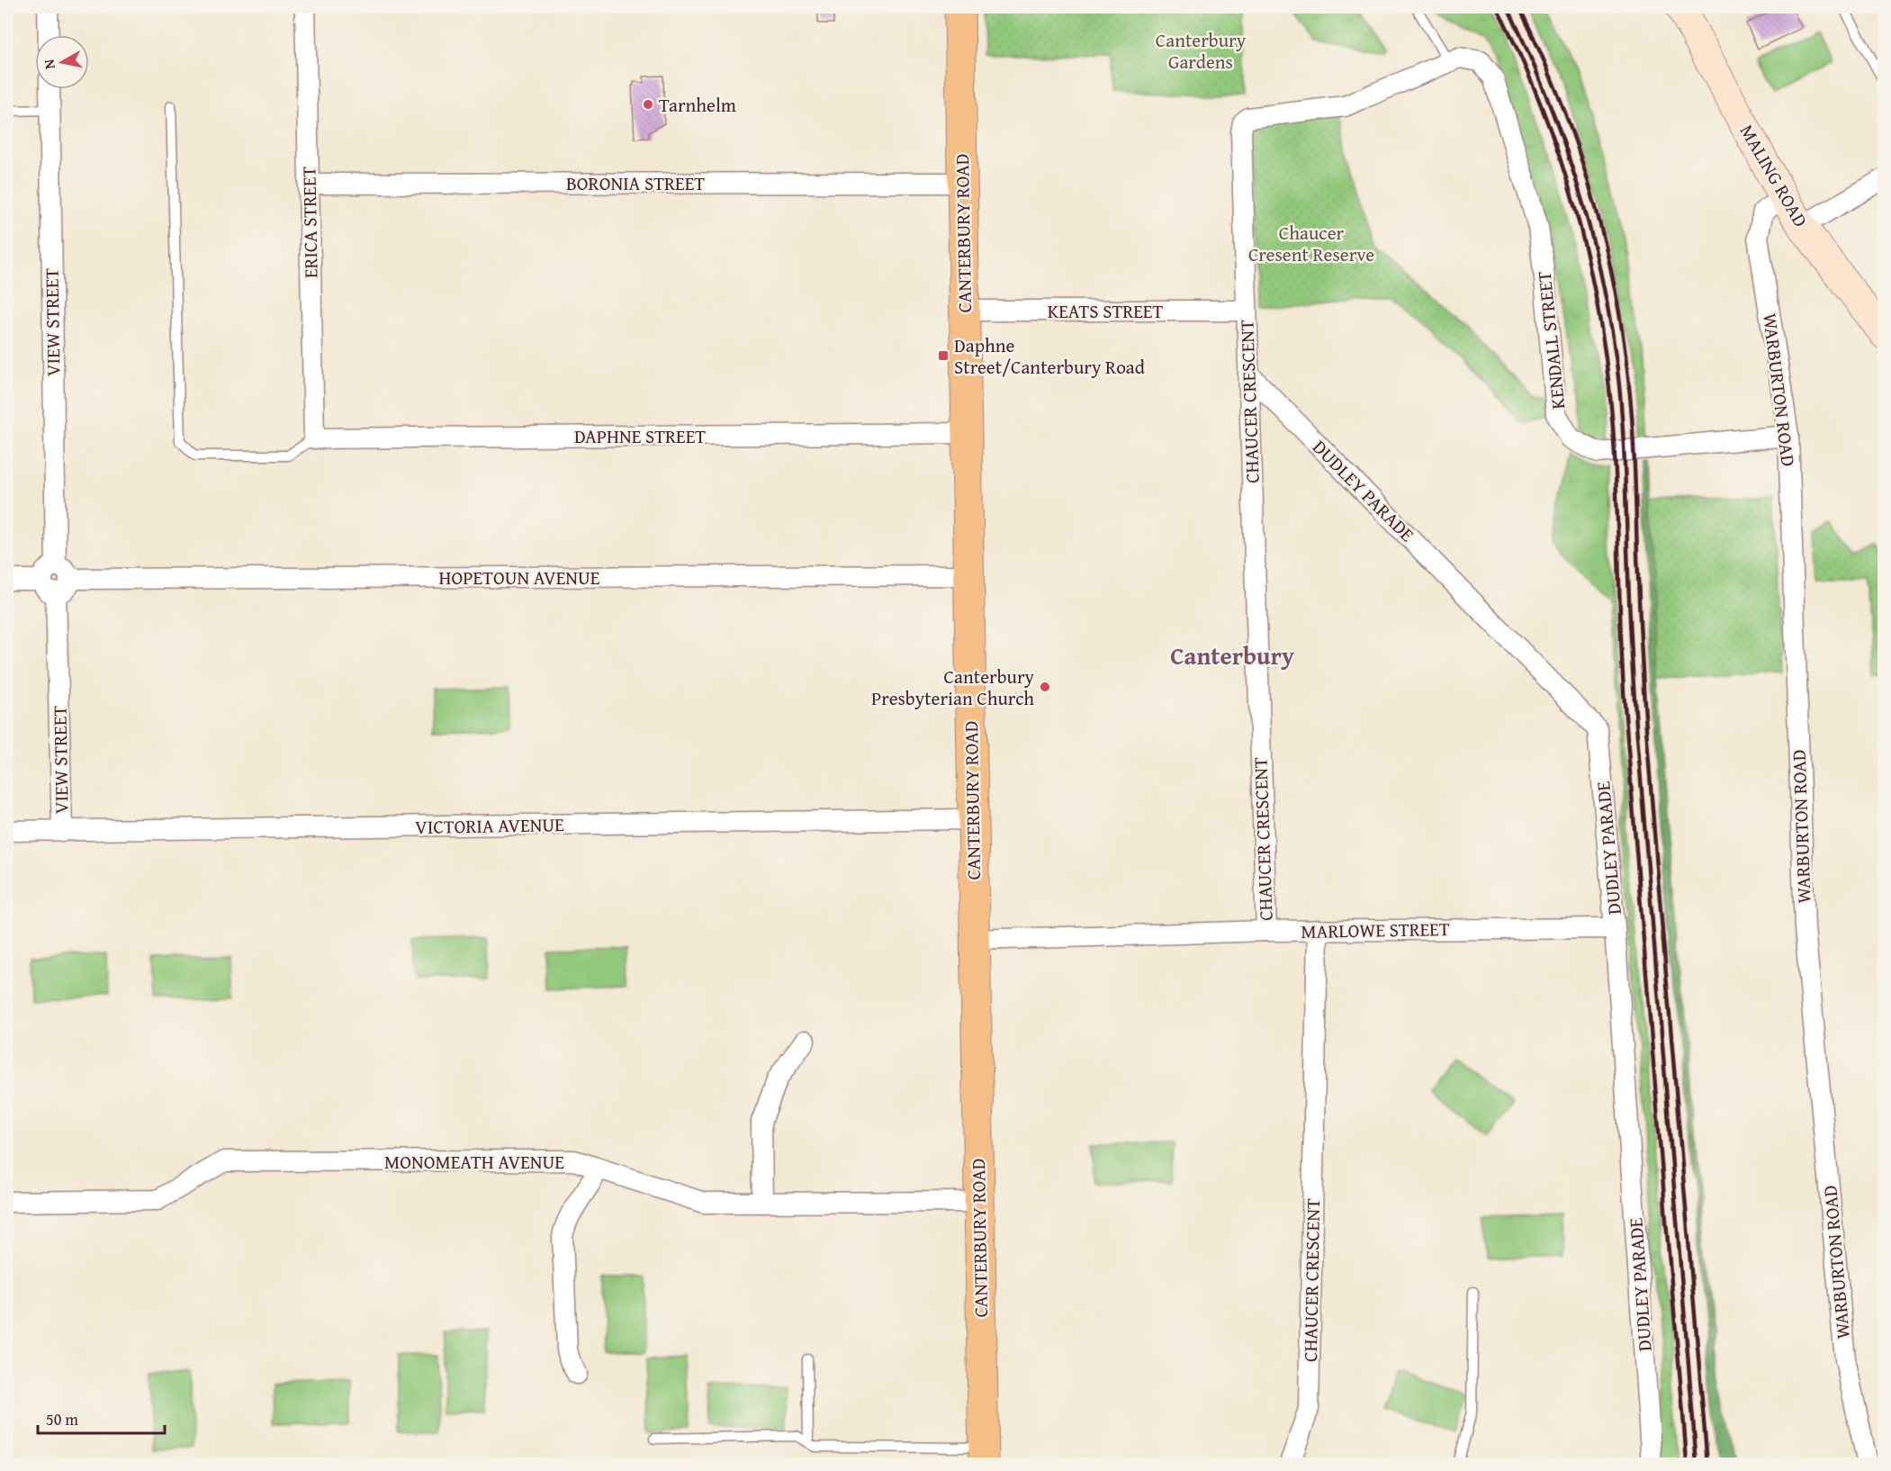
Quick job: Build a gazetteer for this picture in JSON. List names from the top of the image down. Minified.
{"streets":{"main road":["CANTERBURY ROAD"],"street":["MALING ROAD","BORONIA STREET","ERICA STREET","KEATS STREET","VIEW STREET","KENDALL STREET","WARBURTON ROAD","CHAUCER CRESCENT","DAPHNE STREET","DUDLEY PARADE","HOPETOUN AVENUE","VICTORIA AVENUE","MARLOWE STREET","MONOMEATH AVENUE"]},"crossings":[["MALING ROAD","WARBURTON ROAD"],["BORONIA STREET","ERICA STREET"],["BORONIA STREET","CANTERBURY ROAD"],["ERICA STREET","DAPHNE STREET"],["CANTERBURY ROAD","KEATS STREET"],["CANTERBURY ROAD","DAPHNE STREET"],["CANTERBURY ROAD","HOPETOUN AVENUE"],["CANTERBURY ROAD","VICTORIA AVENUE"],["CANTERBURY ROAD","MARLOWE STREET"],["CANTERBURY ROAD","MONOMEATH AVENUE"],["KEATS STREET","CHAUCER CRESCENT"],["VIEW STREET","HOPETOUN AVENUE"],["VIEW STREET","VICTORIA AVENUE"],["KENDALL STREET","WARBURTON ROAD"],["KENDALL STREET","CHAUCER CRESCENT"],["CHAUCER CRESCENT","DUDLEY PARADE"],["CHAUCER CRESCENT","MARLOWE STREET"],["DUDLEY PARADE","MARLOWE STREET"]],"districts":["Canterbury"],"parks":["Canterbury Gardens","Chaucer Cresent Reserve"],"places":{"other":["Tarnhelm","Canterbury Presbyterian Church"],"transit":["Daphne Street/Canterbury Road"]},"scale_bar":"50 m","north":"left"}
